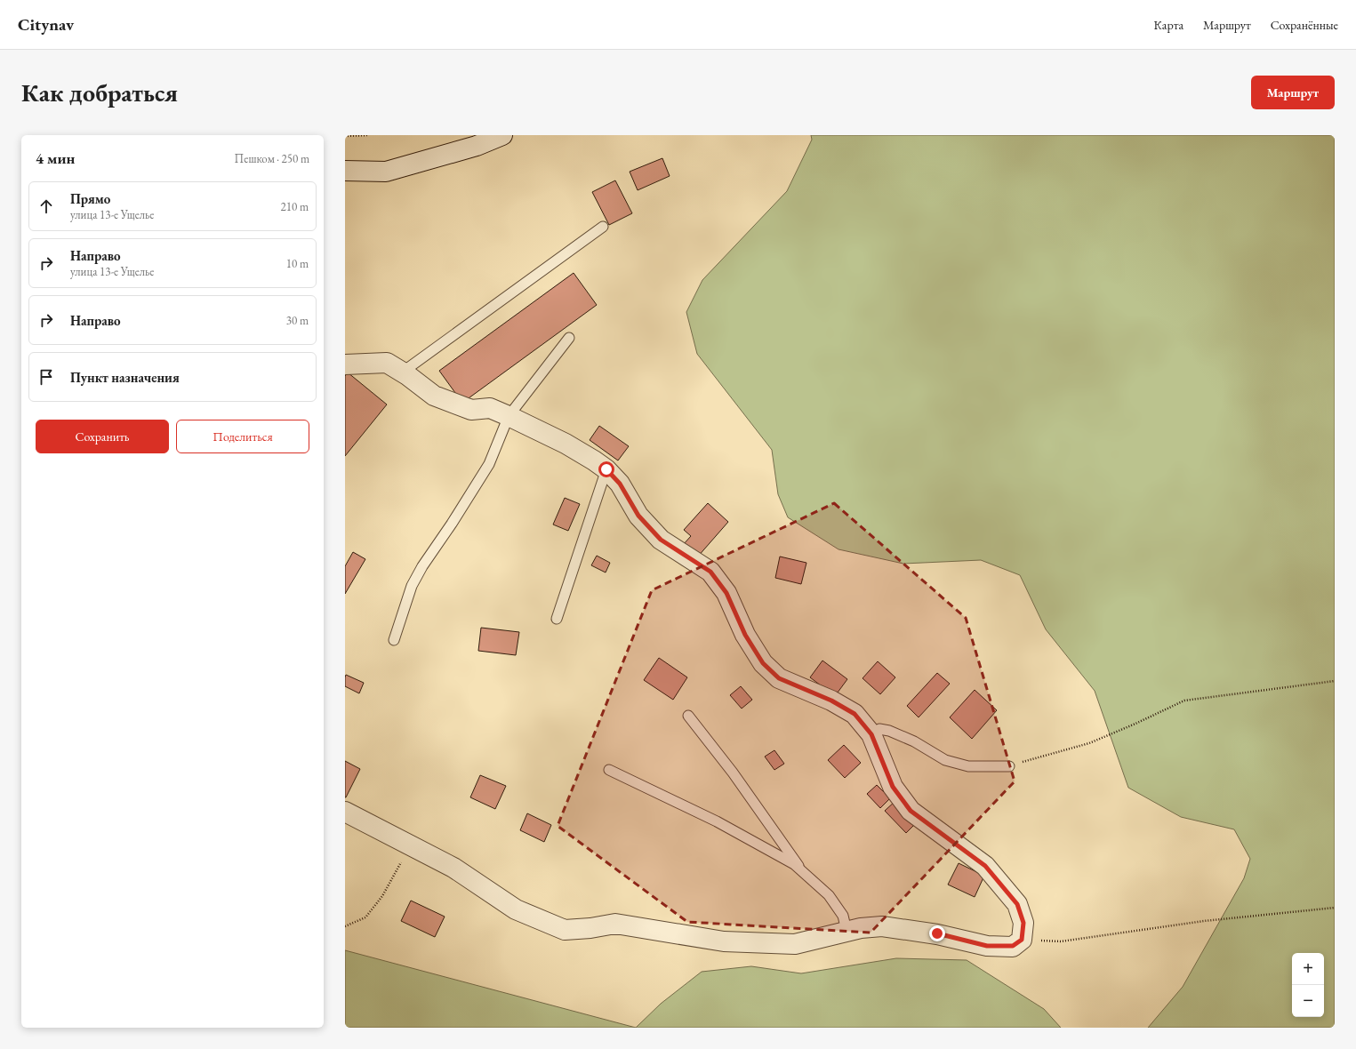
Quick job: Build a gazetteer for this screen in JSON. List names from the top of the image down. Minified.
{"page":{"header":"Citynav","nav":["Карта","Маршрут","Сохранённые"],"buttons":["Маршрут",["Сохранить","Поделиться"]],"title":"Как добраться","heading":["4 мин","Пешком · 250 m"],"list":[["Прямо","улица 13-е Ущелье","210 m"],["Направо","улица 13-е Ущелье","10 m"],["Направо","30 m"],"Пункт назначения"],"map_buttons":["+","−"]}}
